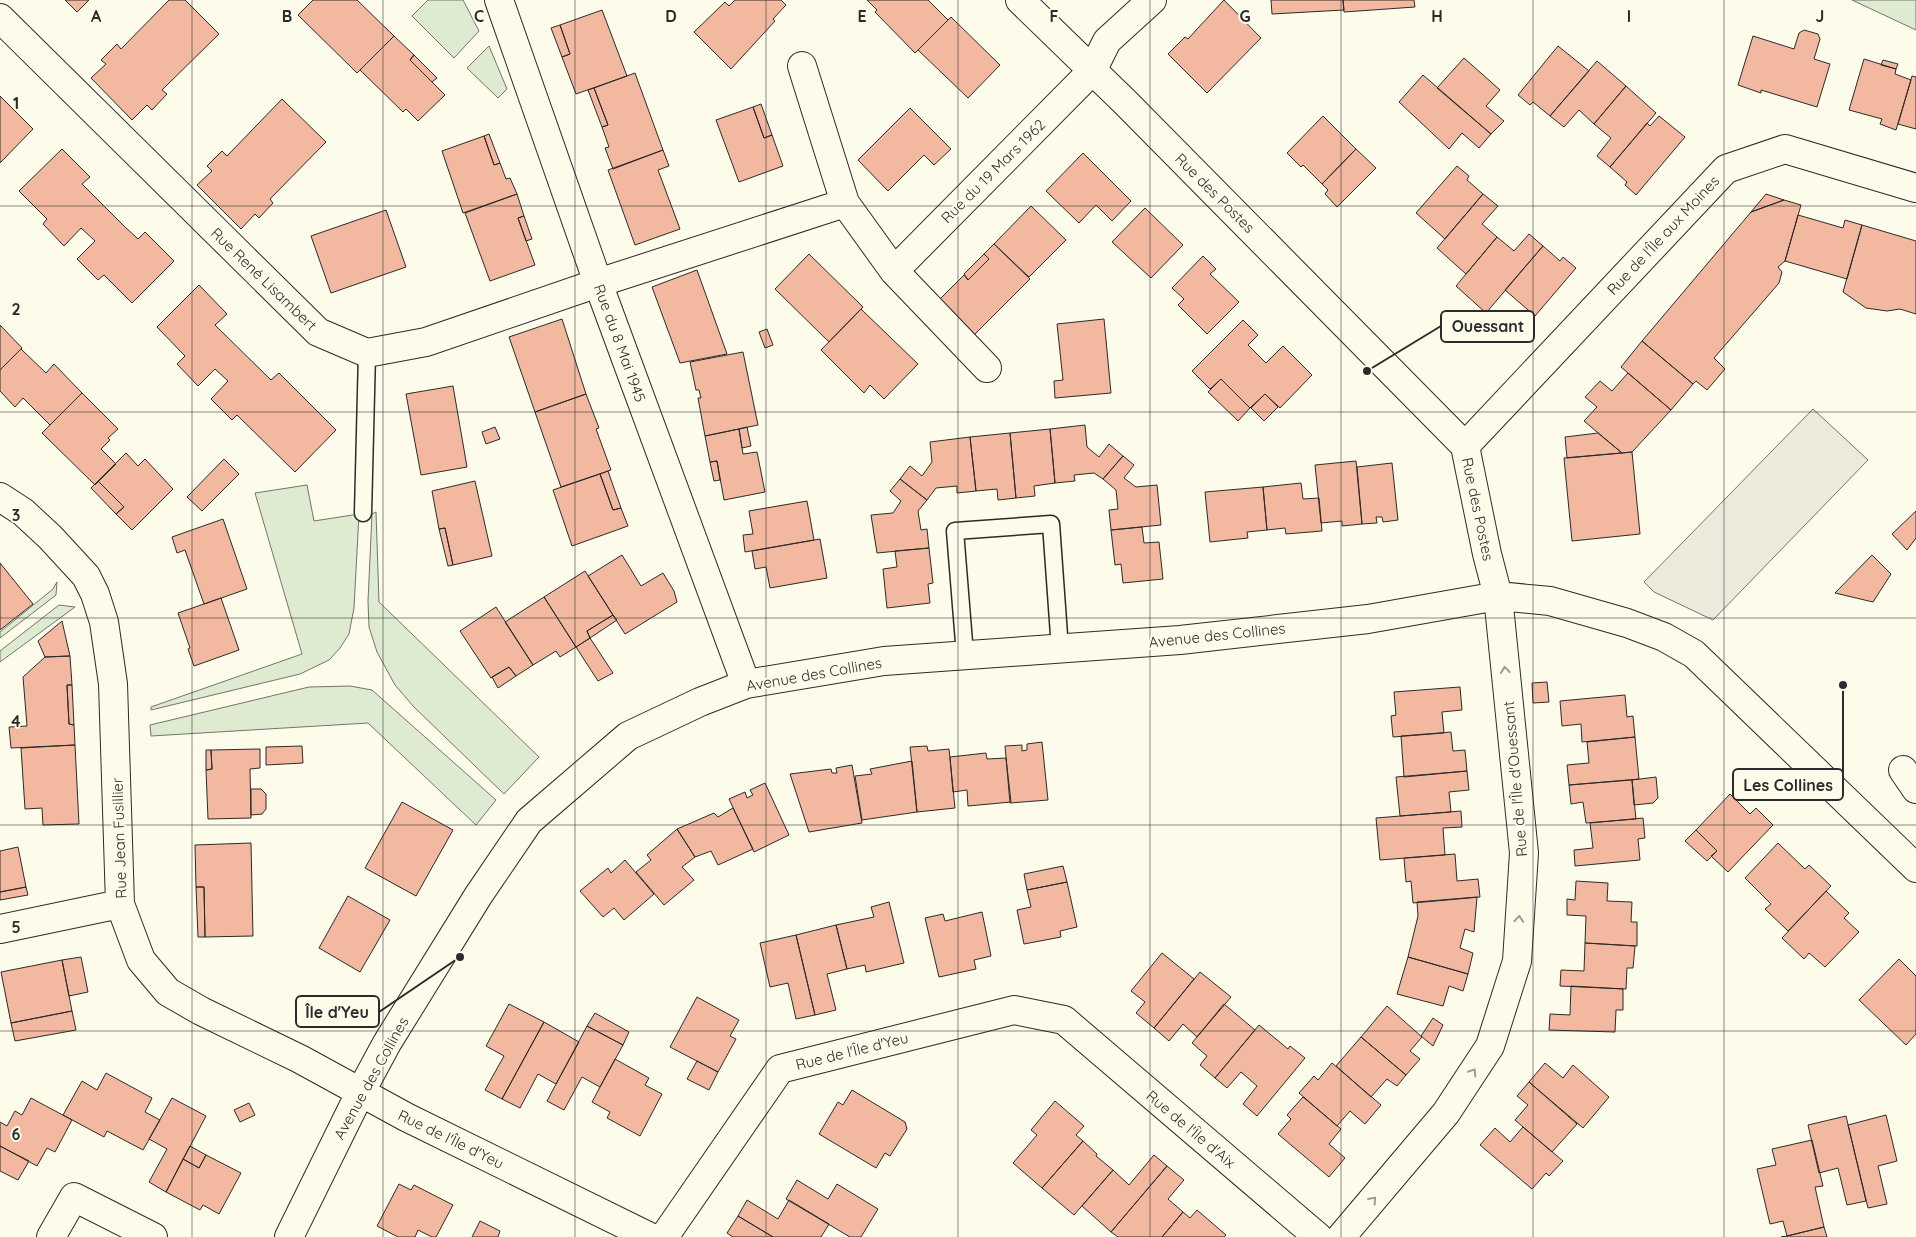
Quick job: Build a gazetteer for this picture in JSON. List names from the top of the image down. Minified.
{"streets":{"street":["Rue du 19 Mars 1962","Rue des Postes","Rue de l'Île aux Moines","Rue René Lisambert","Rue du 8 Mai 1945","Avenue des Collines","Rue de l'Île d'Ouessant","Rue Jean Fusillier","Rue de l'Île d'Yeu","Rue de l'Île d'Aix"]},"crossings":[["Rue du 19 Mars 1962","Rue des Postes"],["Rue des Postes","Rue de l'Île aux Moines"],["Rue des Postes","Avenue des Collines"],["Rue des Postes","Rue de l'Île d'Ouessant"],["Rue du 8 Mai 1945","Avenue des Collines"],["Avenue des Collines","Rue de l'Île d'Ouessant"],["Avenue des Collines","Rue Jean Fusillier"],["Avenue des Collines","Rue de l'Île d'Yeu"],["Rue Jean Fusillier","Rue de l'Île d'Yeu"],["Rue de l'Île d'Yeu","Rue de l'Île d'Aix"]],"one_way":["Rue de l'Île d'Ouessant"],"places":["Ouessant","Les Collines","Île d'Yeu"],"grid":{"columns":["A","B","C","D","E","F","G","H","I","J"],"rows":["1","2","3","4","5","6"]}}
